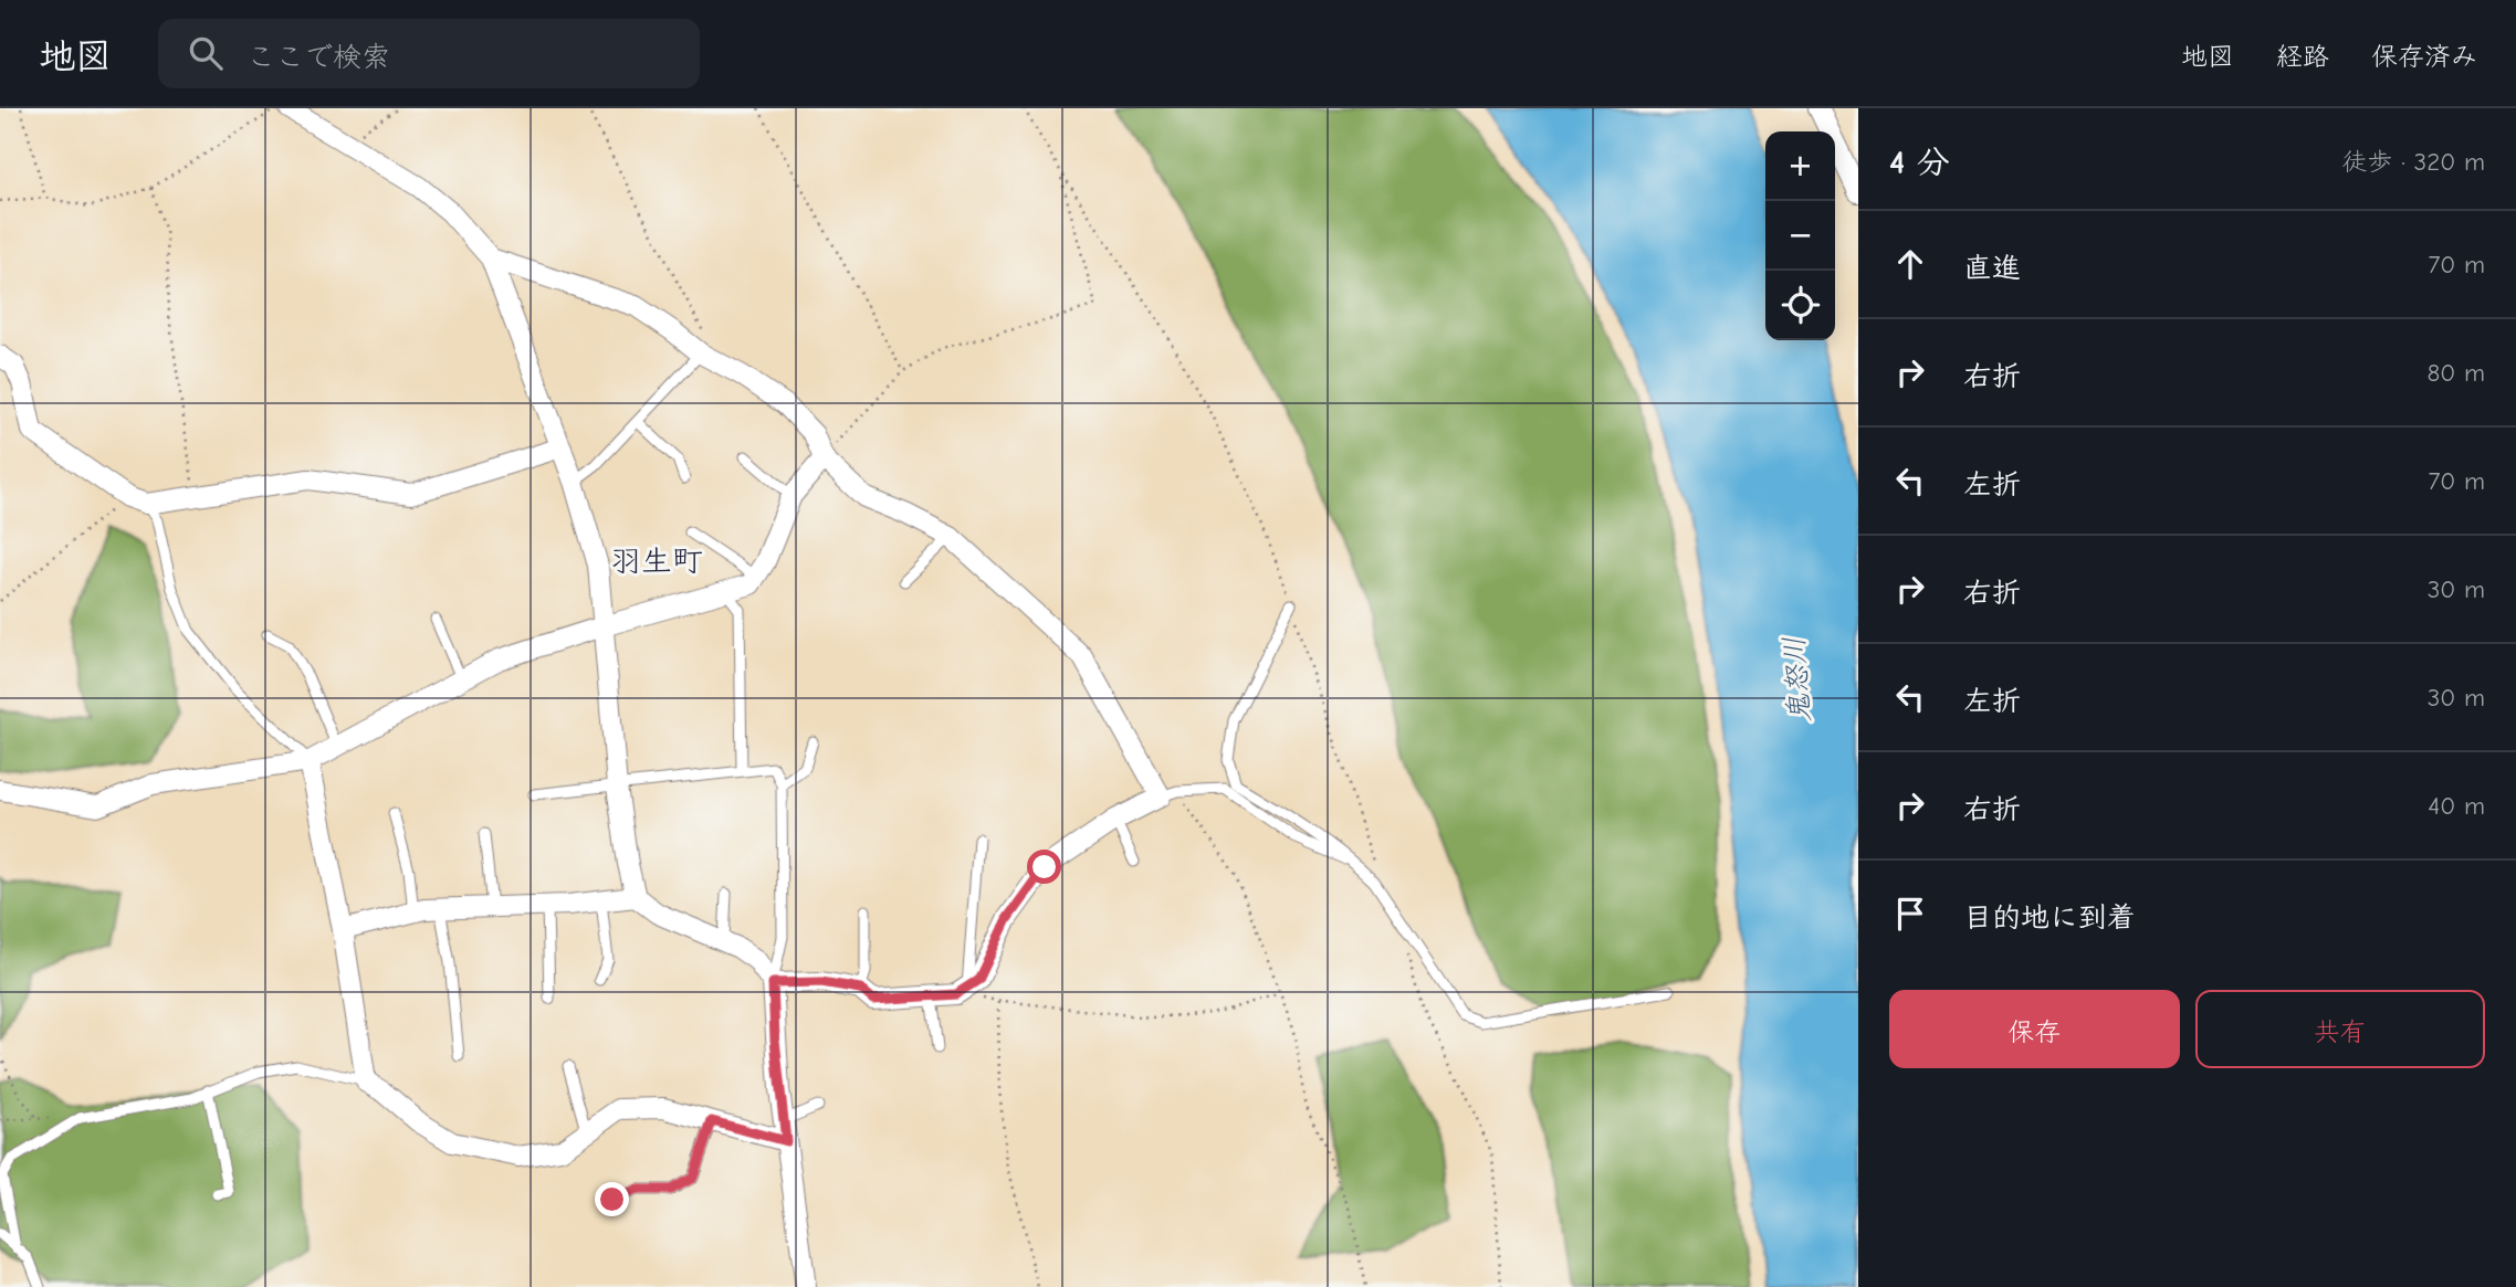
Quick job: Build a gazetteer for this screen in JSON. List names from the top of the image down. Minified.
{"districts":["羽生町"],"water":["鬼怒川"],"page":{"header":"地図","search":"ここで検索","nav":["地図","経路","保存済み"],"heading":["4 分","徒歩 · 320 m"],"map_buttons":["+","−"],"list":[["直進","70 m"],["右折","80 m"],["左折","70 m"],["右折","30 m"],["左折","30 m"],["右折","40 m"],"目的地に到着"],"buttons":["保存","共有"]}}
